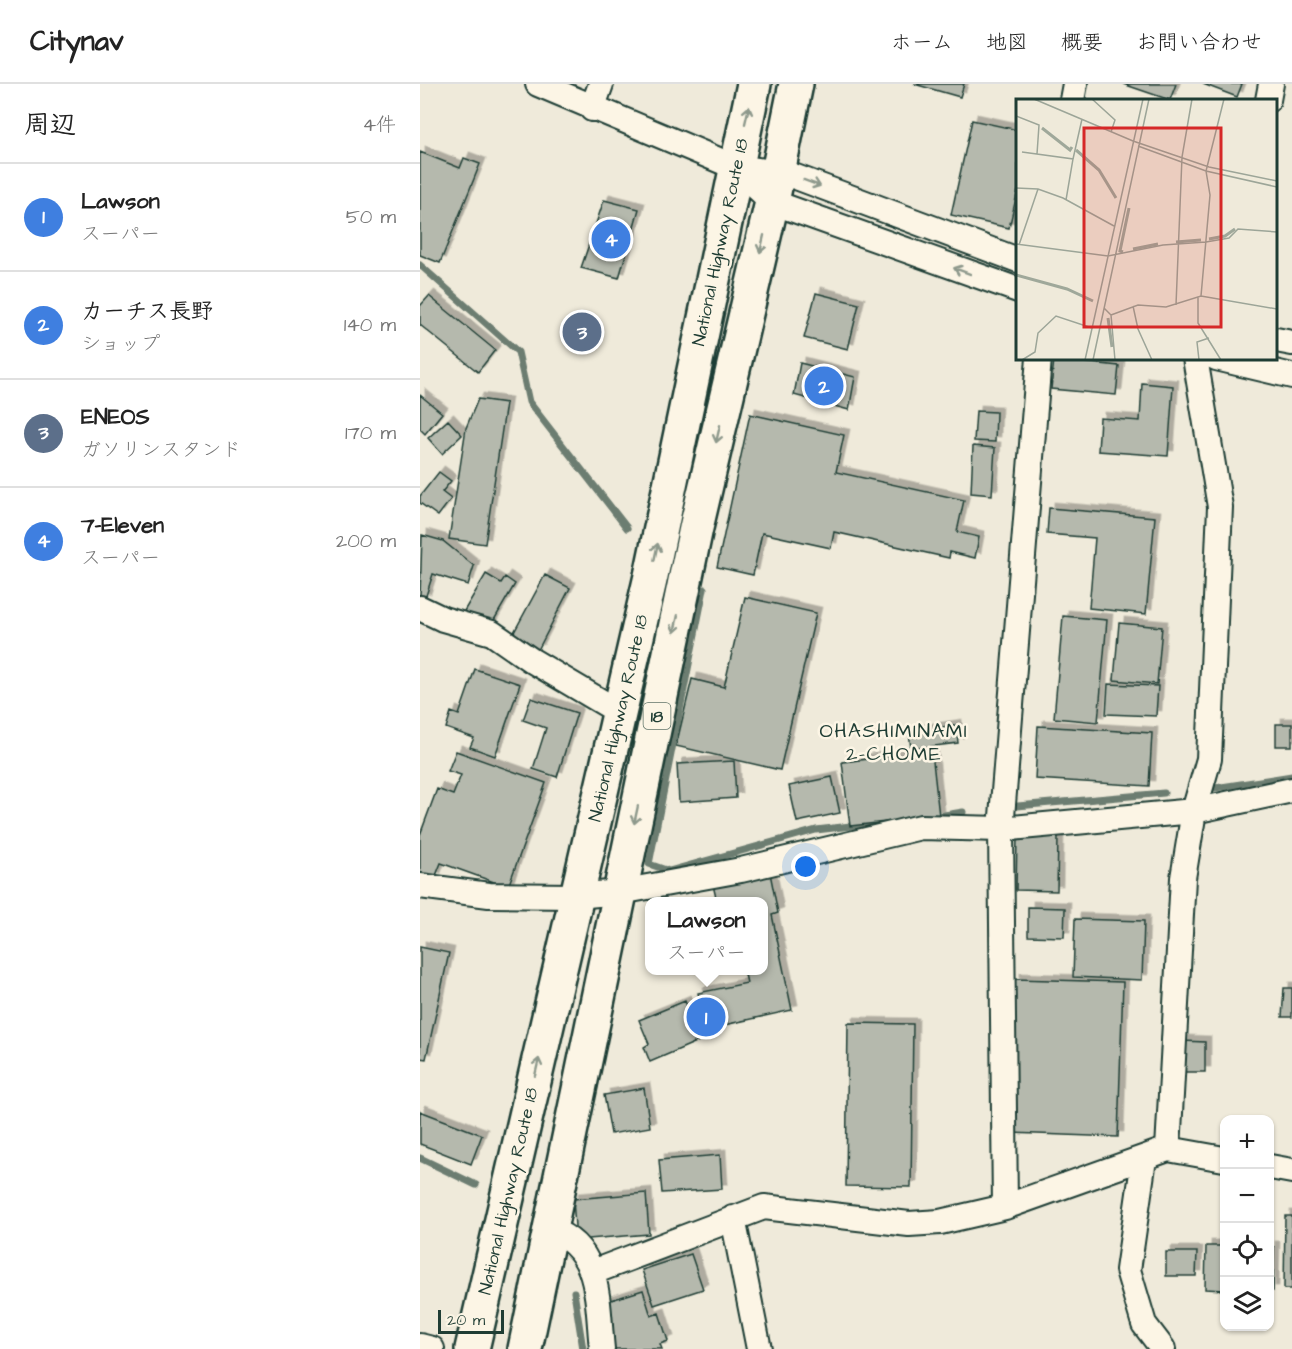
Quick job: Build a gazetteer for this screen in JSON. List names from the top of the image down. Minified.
{"streets":{"highway":["National Highway Route 18","18"]},"districts":["OHASHIMINAMI 2-CHOME"],"scale_bar":"20 m","page":{"header":"Citynav","nav":["ホーム","地図","概要","お問い合わせ"],"heading":["周辺","4件"],"list":[{"mark":"1","name":"Lawson","note":"スーパー","value":"50 m"},{"mark":"2","name":"カーチス長野","note":"ショップ","value":"140 m"},{"mark":"3","name":"ENEOS","note":"ガソリンスタンド","value":"170 m"},{"mark":"4","name":"7-Eleven","note":"スーパー","value":"200 m"}],"pins":["4","3","2","1"],"popup":["Lawson","スーパー"],"map_buttons":["+","−"],"scale":"20 m"}}
